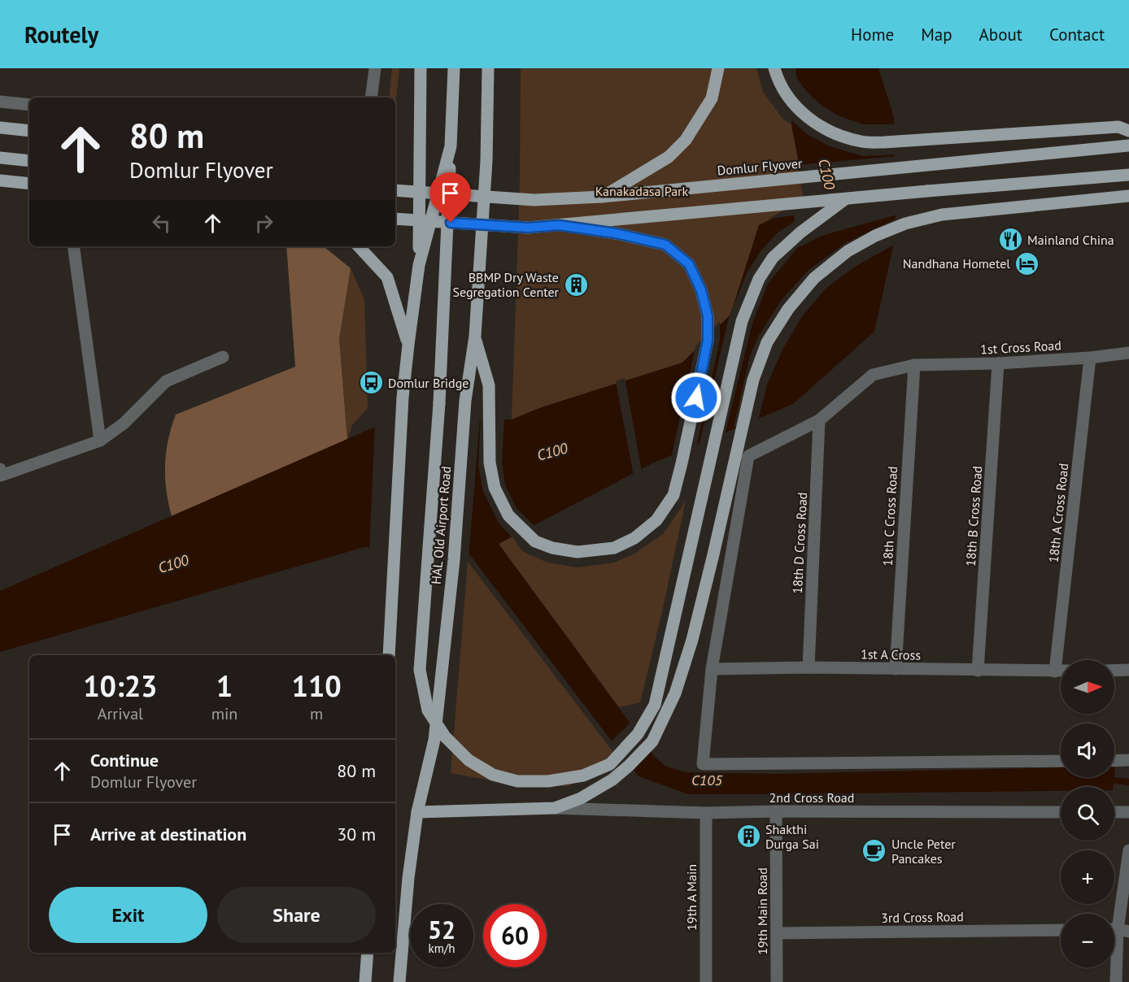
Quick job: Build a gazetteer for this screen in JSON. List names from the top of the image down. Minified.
{"streets":{"main road":["Domlur Flyover","HAL Old Airport Road"],"street":["1st Cross Road","18th A Cross Road","18th C Cross Road","18th B Cross Road","18th D Cross Road","1st A Cross","2nd Cross Road","19th A Main","19th Main Road","3rd Cross Road"]},"crossings":[["1st Cross Road","18th A Cross Road"],["1st Cross Road","18th C Cross Road"],["1st Cross Road","18th B Cross Road"],["1st Cross Road","18th D Cross Road"],["1st Cross Road","1st A Cross"],["18th A Cross Road","1st A Cross"],["18th C Cross Road","1st A Cross"],["18th B Cross Road","1st A Cross"],["18th D Cross Road","1st A Cross"],["2nd Cross Road","19th A Main"],["2nd Cross Road","19th Main Road"],["19th Main Road","3rd Cross Road"]],"water":["C100","C105"],"parks":["Kanakadasa Park"],"places":{"restaurant":["Mainland China"],"hotel":["Nandhana Hometel"],"building":["BBMP Dry Waste Segregation Center","Shakthi Durga Sai"],"bus stop":["Domlur Bridge"],"cafe":["Uncle Peter Pancakes"]},"north":"right","page":{"header":"Routely","nav":["Home","Map","About","Contact"],"turn":["80 m","Domlur Flyover"],"eta":["10:23","Arrival","1","min","110","m"],"map_buttons":["+","−"],"list":[{"name":"Continue","note":"Domlur Flyover","value":"80 m"},{"name":"Arrive at destination","value":"30 m"}],"buttons":["Exit","Share"],"speed":"52 km/h","limit":"60"}}
